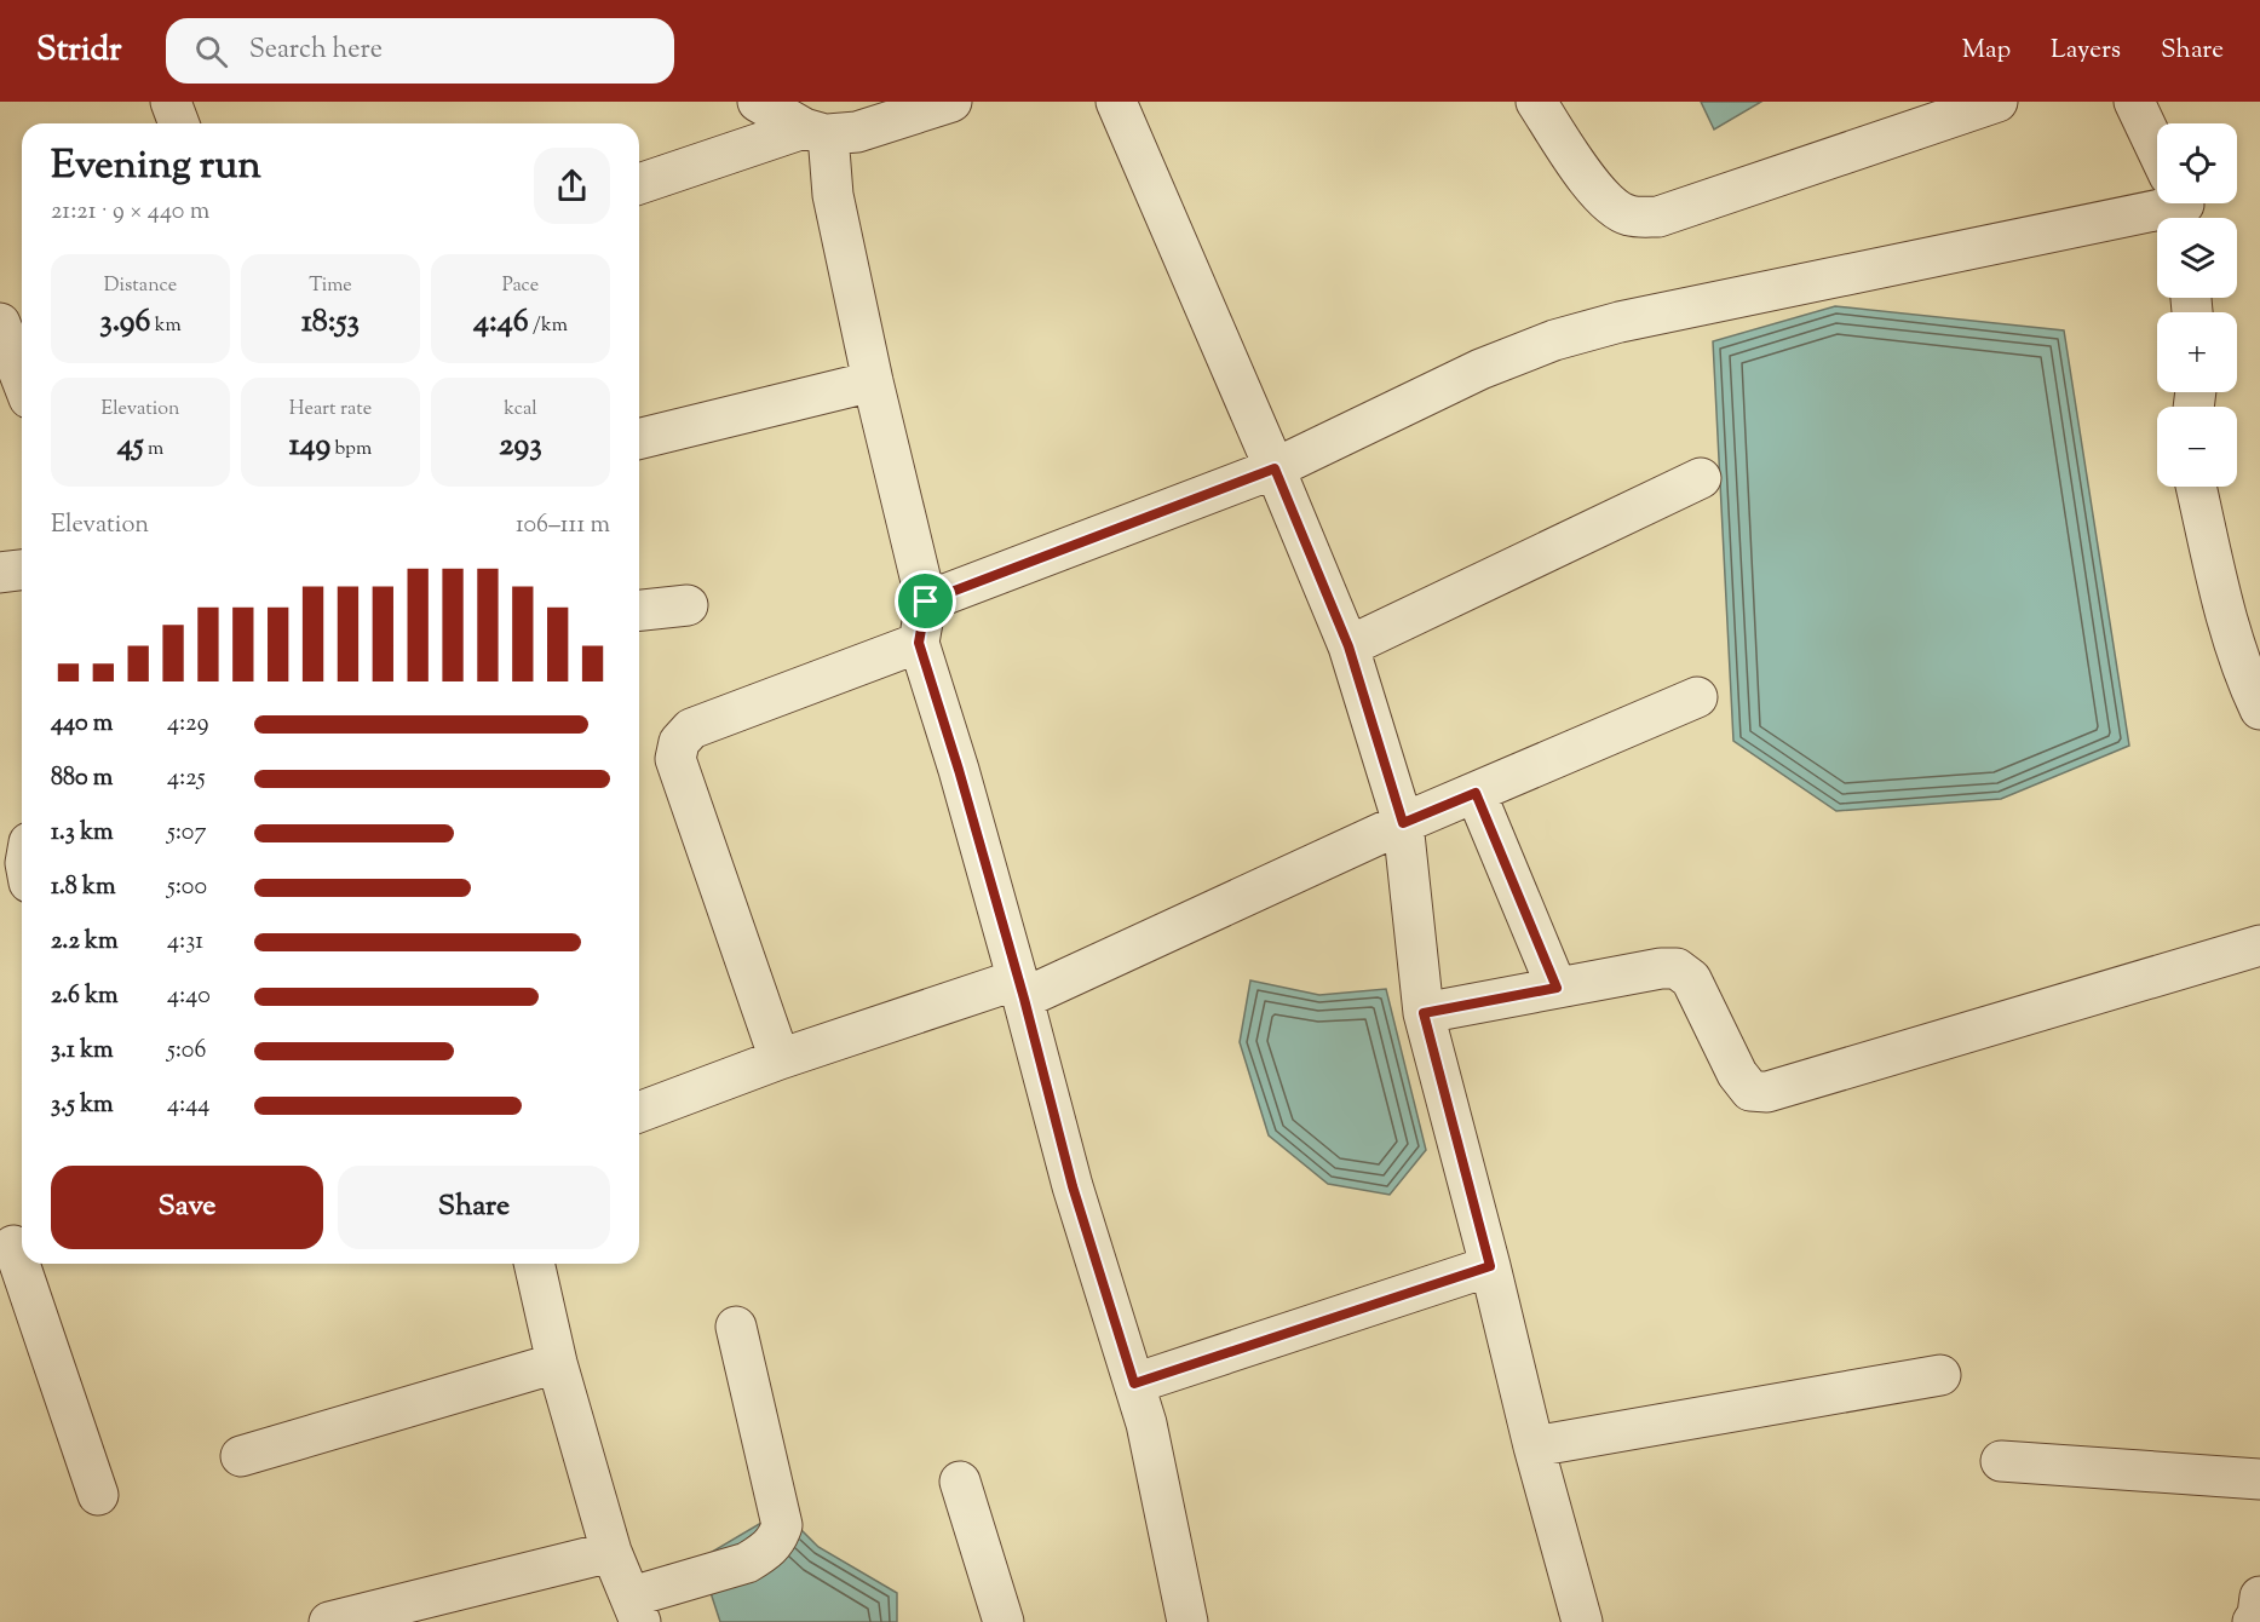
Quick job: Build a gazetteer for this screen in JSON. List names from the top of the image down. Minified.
{"page":{"header":"Stridr","search":"Search here","nav":["Map","Layers","Share"],"map_buttons":["+","−"],"heading":["Evening run","21:21 · 9 × 440 m"],"stats":[["Distance","3.96 km"],["Time","18:53"],["Pace","4:46 /km"],["Elevation","45 m"],["Heart rate","149 bpm"],["kcal","293"]],"chart":["Elevation","106–111 m"],"list":[{"name":"440 m","note":"4:29"},{"name":"880 m","note":"4:25"},{"name":"1.3 km","note":"5:07"},{"name":"1.8 km","note":"5:00"},{"name":"2.2 km","note":"4:31"},{"name":"2.6 km","note":"4:40"},{"name":"3.1 km","note":"5:06"},{"name":"3.5 km","note":"4:44"}],"buttons":["Save","Share"]}}
